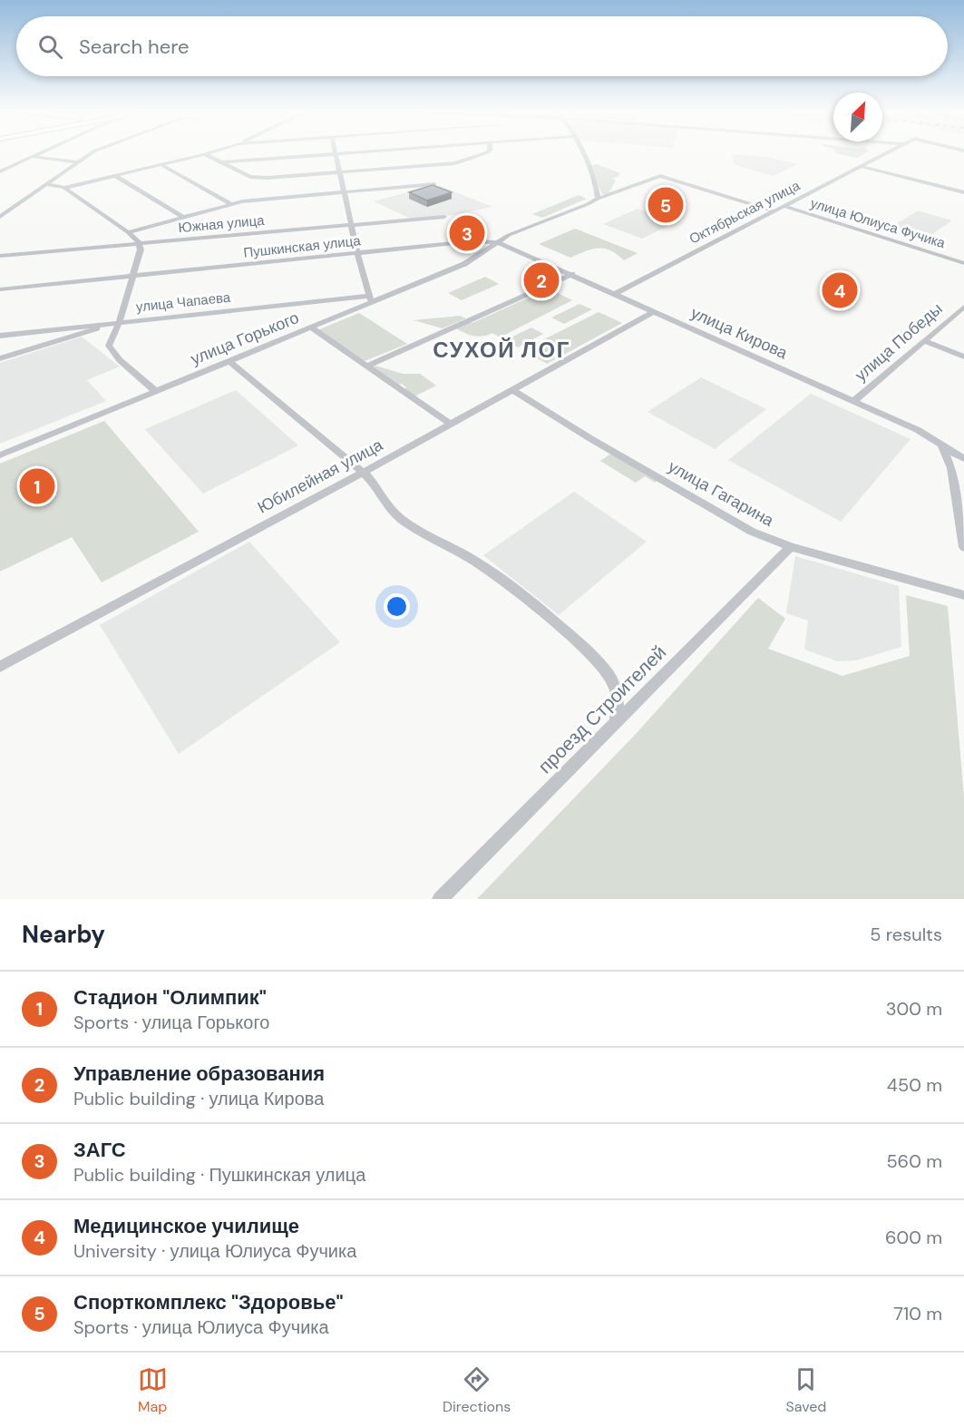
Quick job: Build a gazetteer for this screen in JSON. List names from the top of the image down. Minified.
{"streets":{"street":["Октябрьская улица","улица Юлиуса Фучика","Южная улица","Пушкинская улица","улица Чапаева","улица Кирова","улица Горького","улица Победы","Юбилейная улица","улица Гагарина","проезд Строителей"]},"crossings":[["Октябрьская улица","улица Юлиуса Фучика"],["Октябрьская улица","Пушкинская улица"],["Октябрьская улица","улица Кирова"],["Пушкинская улица","улица Кирова"],["Пушкинская улица","улица Горького"],["улица Чапаева","улица Горького"],["улица Кирова","улица Горького"],["улица Кирова","улица Победы"],["улица Кирова","Юбилейная улица"],["Юбилейная улица","улица Гагарина"],["улица Гагарина","проезд Строителей"]],"districts":["СУХОЙ ЛОГ"],"north":"top right","page":{"search":"Search here","pins":["5","3","2","4","1"],"heading":["Nearby","5 results"],"list":[{"mark":"1","name":"Стадион \"Олимпик\"","note":"Sports · улица Горького","value":"300 m"},{"mark":"2","name":"Управление образования","note":"Public building · улица Кирова","value":"450 m"},{"mark":"3","name":"ЗАГС","note":"Public building · Пушкинская улица","value":"560 m"},{"mark":"4","name":"Медицинское училище","note":"University · улица Юлиуса Фучика","value":"600 m"},{"mark":"5","name":"Спорткомплекс \"Здоровье\"","note":"Sports · улица Юлиуса Фучика","value":"710 m"}],"nav":["Map","Directions","Saved"]}}
